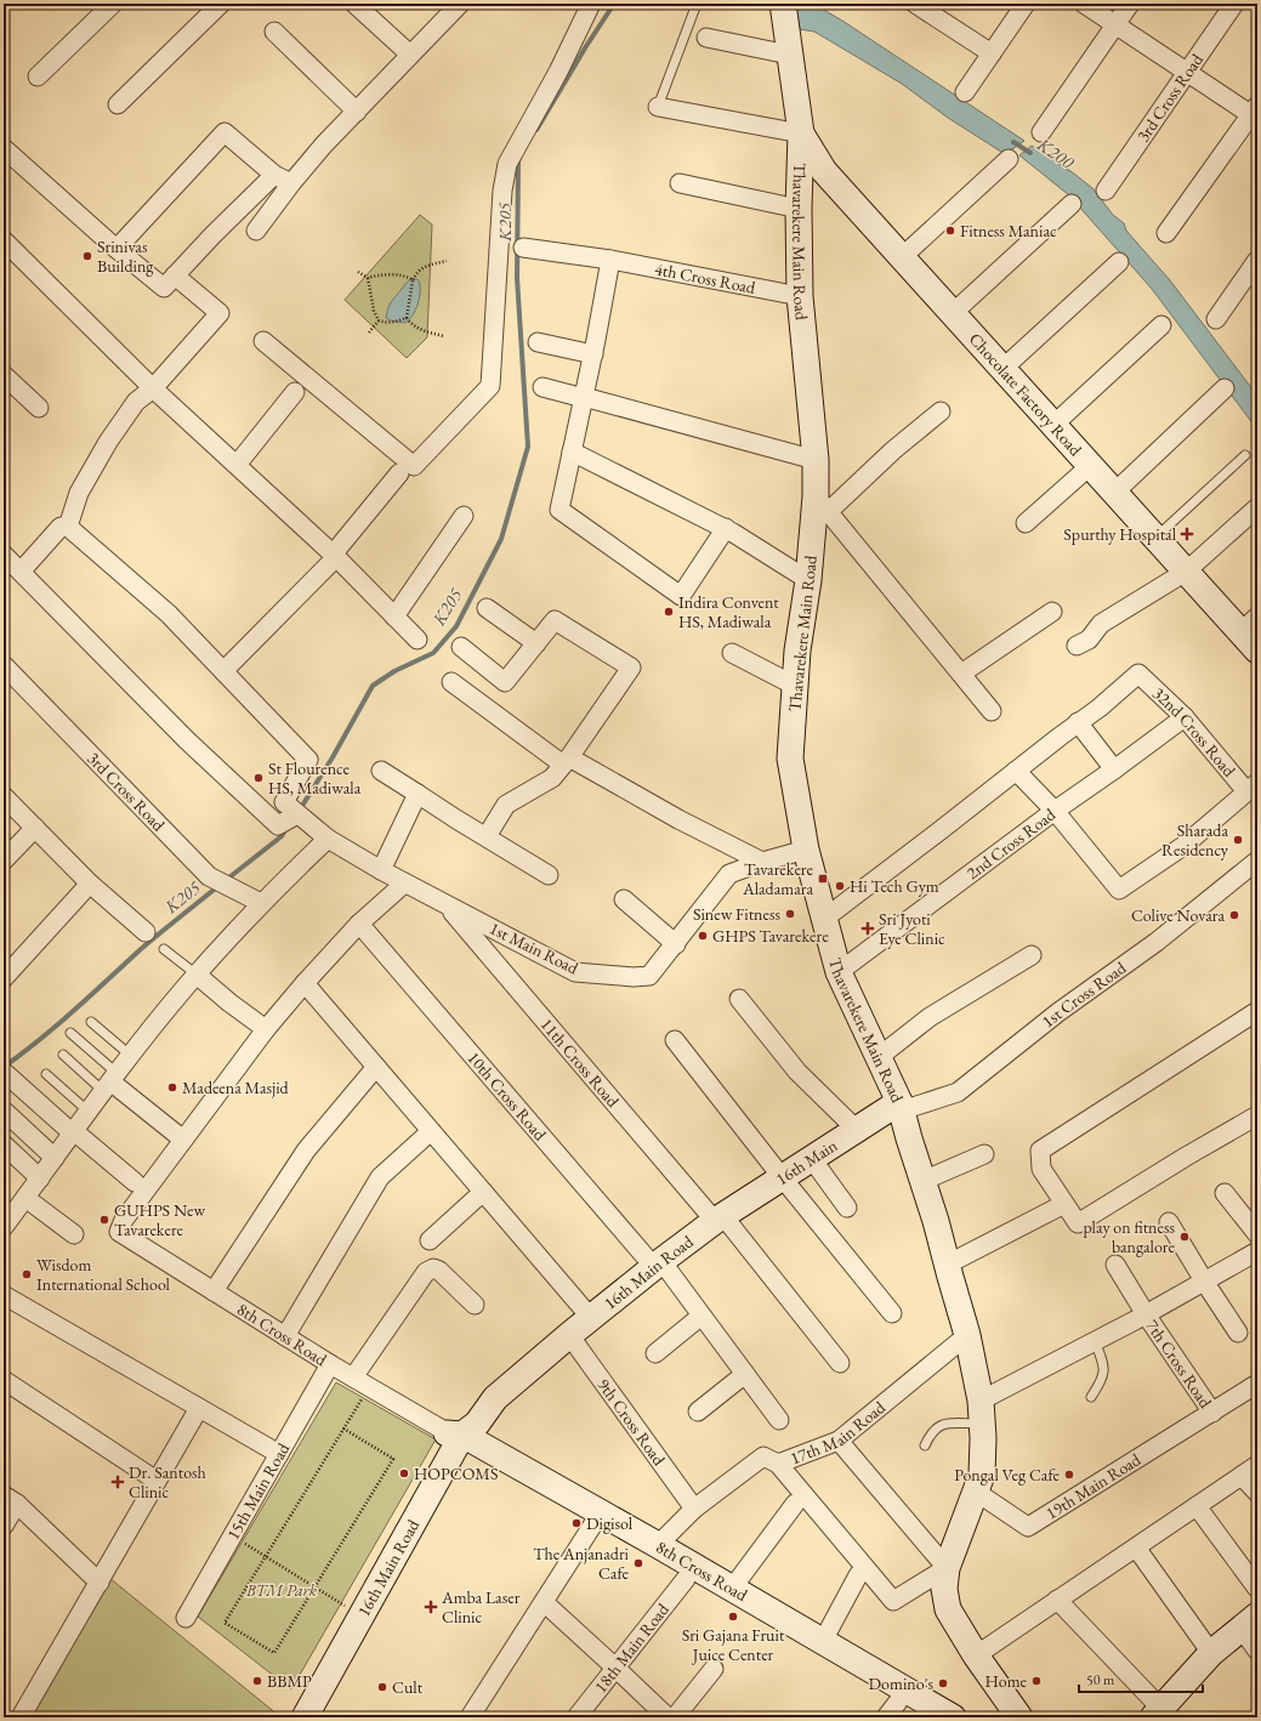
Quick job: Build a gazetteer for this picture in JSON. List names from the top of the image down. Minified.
{"streets":{"street":["3rd Cross Road","Thavarekere Main Road","4th Cross Road","Chocolate Factory Road","32nd Cross Road","2nd Cross Road","1st Main Road","1st Cross Road","11th Cross Road","10th Cross Road","16th Main","16th Main Road","8th Cross Road","7th Cross Road","9th Cross Road","17th Main Road","19th Main Road","15th Main Road","18th Main Road"]},"crossings":[["Thavarekere Main Road","4th Cross Road"],["Thavarekere Main Road","Chocolate Factory Road"],["Thavarekere Main Road","2nd Cross Road"],["Thavarekere Main Road","1st Main Road"],["Thavarekere Main Road","1st Cross Road"],["Thavarekere Main Road","16th Main"],["Thavarekere Main Road","17th Main Road"],["Thavarekere Main Road","19th Main Road"],["32nd Cross Road","2nd Cross Road"],["1st Main Road","11th Cross Road"],["1st Cross Road","16th Main"],["11th Cross Road","16th Main"],["11th Cross Road","16th Main Road"],["10th Cross Road","16th Main Road"],["16th Main","16th Main Road"],["16th Main Road","8th Cross Road"],["16th Main Road","9th Cross Road"],["8th Cross Road","17th Main Road"],["8th Cross Road","15th Main Road"],["8th Cross Road","18th Main Road"],["7th Cross Road","19th Main Road"],["9th Cross Road","17th Main Road"]],"water":["K200","K205"],"parks":["BTM Park"],"places":{"other":["Fitness Maniac","Srinivas Building","Indira Convent HS, Madiwala","St Flourence HS, Madiwala","Sharada Residency","Hi Tech Gym","Sinew Fitness","Colive Novara","GHPS Tavarekere","Madeena Masjid","GUHPS New Tavarekere","play on fitness bangalore","Wisdom International School","HOPCOMS","Pongal Veg Cafe","Digisol","The Anjanadri Cafe","Sri Gajana Fruit Juice Center","BBMP","Home","Domino's","Cult"],"health":["Spurthy Hospital","Sri Jyoti Eye Clinic","Dr. Santosh Clinic","Amba Laser Clinic"],"transit":["Tavarekere Aladamara"]},"scale_bar":"50 m"}
